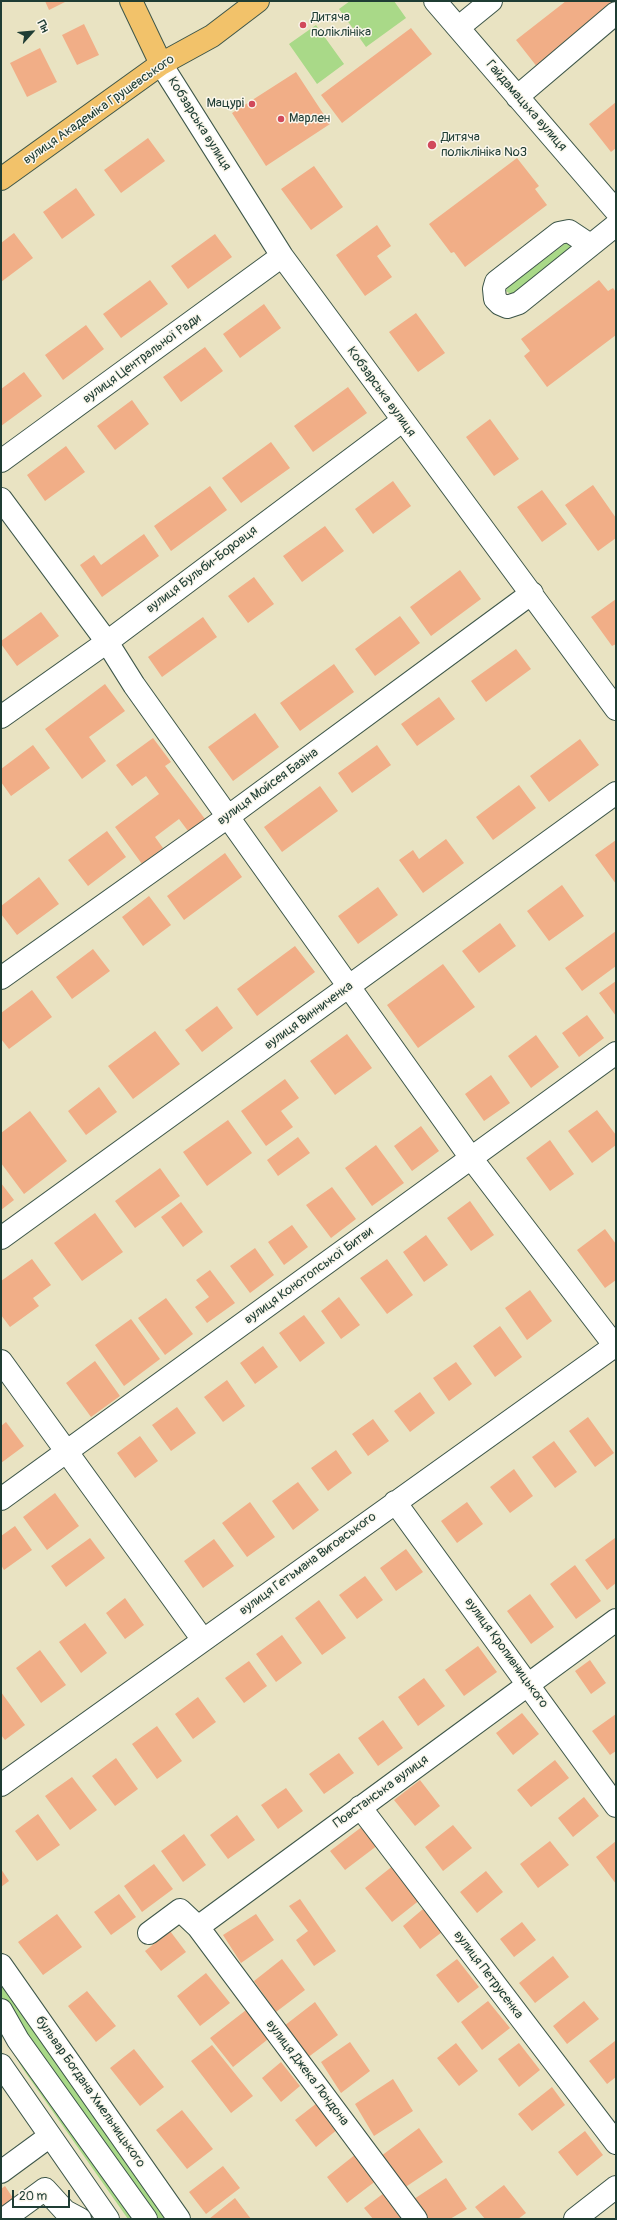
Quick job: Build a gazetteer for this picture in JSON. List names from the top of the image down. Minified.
{"streets":{"main road":["вулиця Академіка Грушевського"],"street":["Гайдамацька вулиця","Кобзарська вулиця","вулиця Центральної Ради","вулиця Бульби-Боровця","вулиця Мойсея Базіна","вулиця Винниченка","вулиця Конотопської Битви","вулиця Гетьмана Виговського","вулиця Кропивницького","Повстанська вулиця","вулиця Петрусенка","вулиця Джека Лондона","бульвар Богдана Хмельницького"]},"crossings":[["вулиця Академіка Грушевського","Кобзарська вулиця"],["Кобзарська вулиця","вулиця Центральної Ради"],["Кобзарська вулиця","вулиця Бульби-Боровця"],["Кобзарська вулиця","вулиця Мойсея Базіна"],["вулиця Гетьмана Виговського","вулиця Кропивницького"],["вулиця Кропивницького","Повстанська вулиця"],["Повстанська вулиця","вулиця Петрусенка"],["Повстанська вулиця","вулиця Джека Лондона"]],"places":["Дитяча поліклініка","Мацурі","Марлен","Дитяча поліклініка №3"],"scale_bar":"20 m","north":"top right"}
